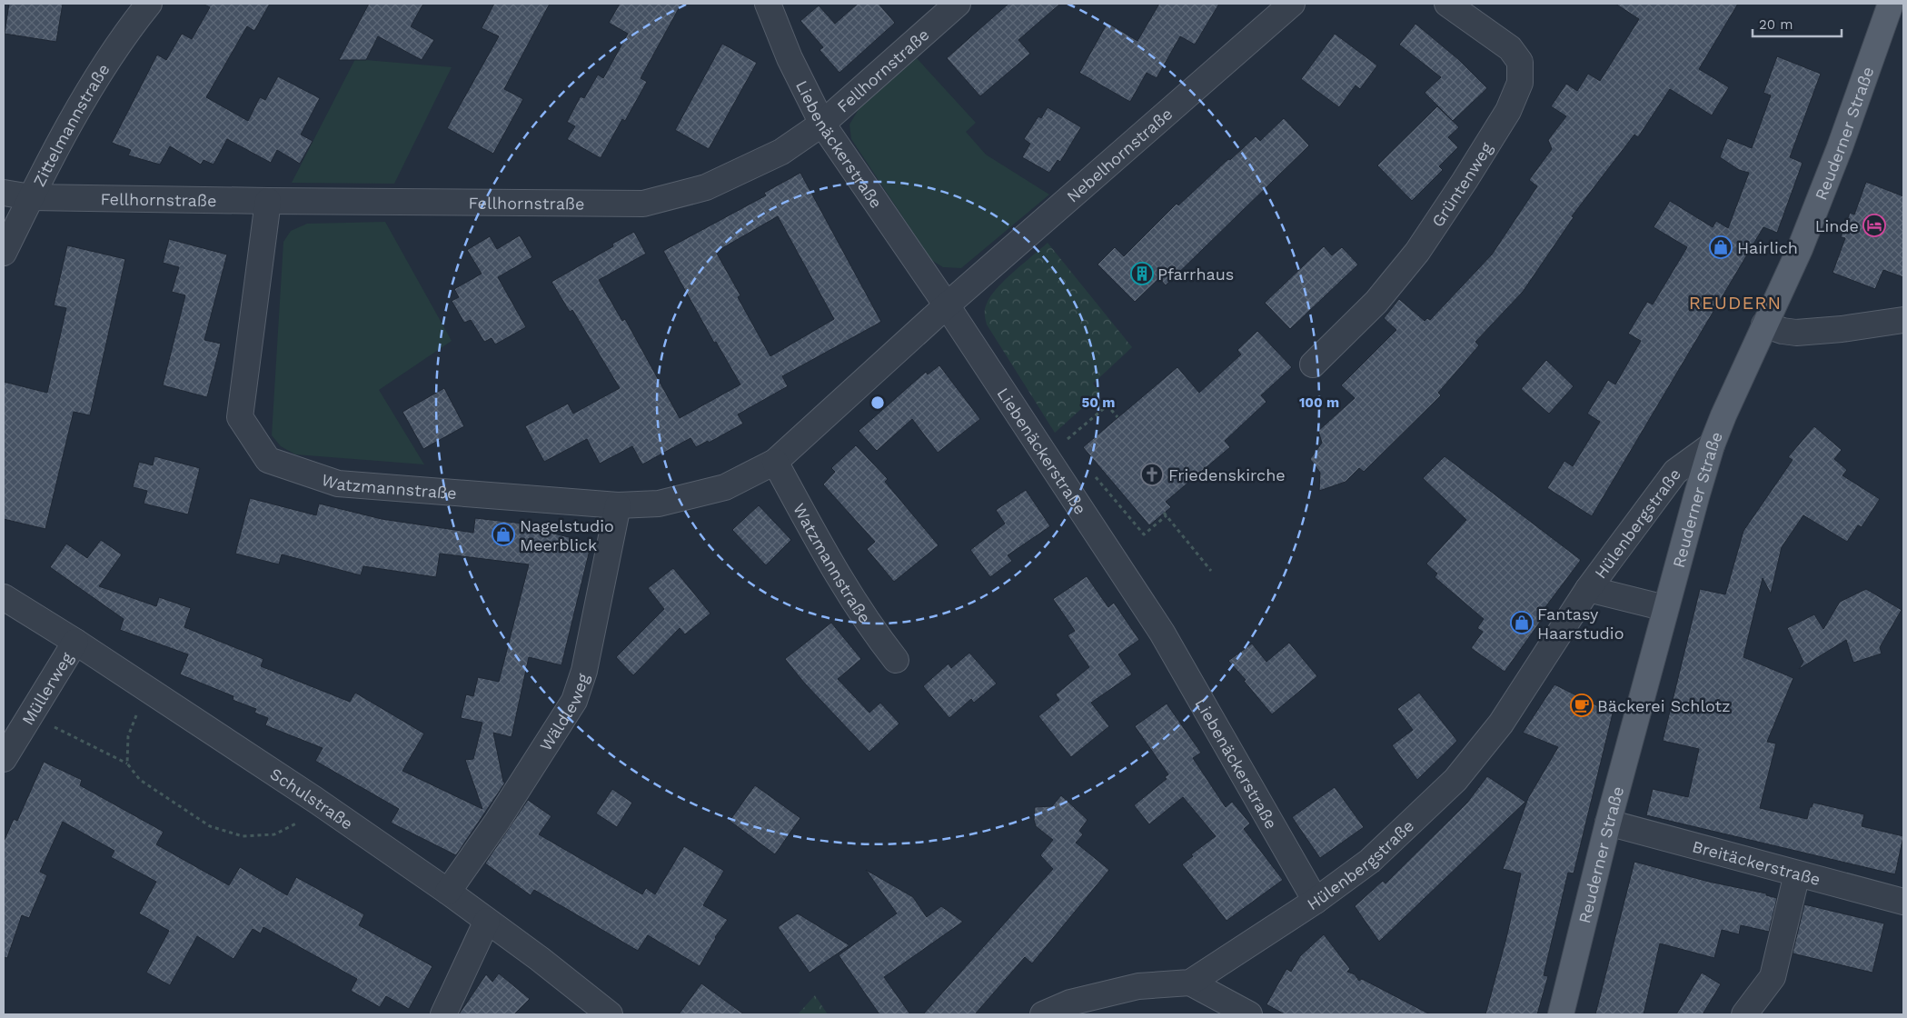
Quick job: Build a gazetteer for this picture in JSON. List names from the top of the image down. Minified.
{"streets":{"main road":["Reuderner Straße"],"street":["Fellhornstraße","Zittelmannstraße","Liebenäckerstraße","Nebelhornstraße","Grüntenweg","Watzmannstraße","Hülenbergstraße","Müllerweg","Wäldleweg","Schulstraße","Breitäckerstraße"]},"crossings":[["Fellhornstraße","Zittelmannstraße"],["Fellhornstraße","Liebenäckerstraße"],["Fellhornstraße","Watzmannstraße"],["Reuderner Straße","Hülenbergstraße"],["Reuderner Straße","Breitäckerstraße"],["Liebenäckerstraße","Nebelhornstraße"],["Liebenäckerstraße","Watzmannstraße"],["Liebenäckerstraße","Hülenbergstraße"],["Nebelhornstraße","Watzmannstraße"],["Watzmannstraße","Wäldleweg"],["Müllerweg","Schulstraße"],["Wäldleweg","Schulstraße"]],"districts":["REUDERN"],"places":{"hotel":["Linde"],"shop":["Hairlich","Nagelstudio Meerblick","Fantasy Haarstudio"],"building":["Pfarrhaus"],"church":["Friedenskirche"],"cafe":["Bäckerei Schlotz"]},"scale_bar":"20 m","rings":["50 m","100 m"]}
